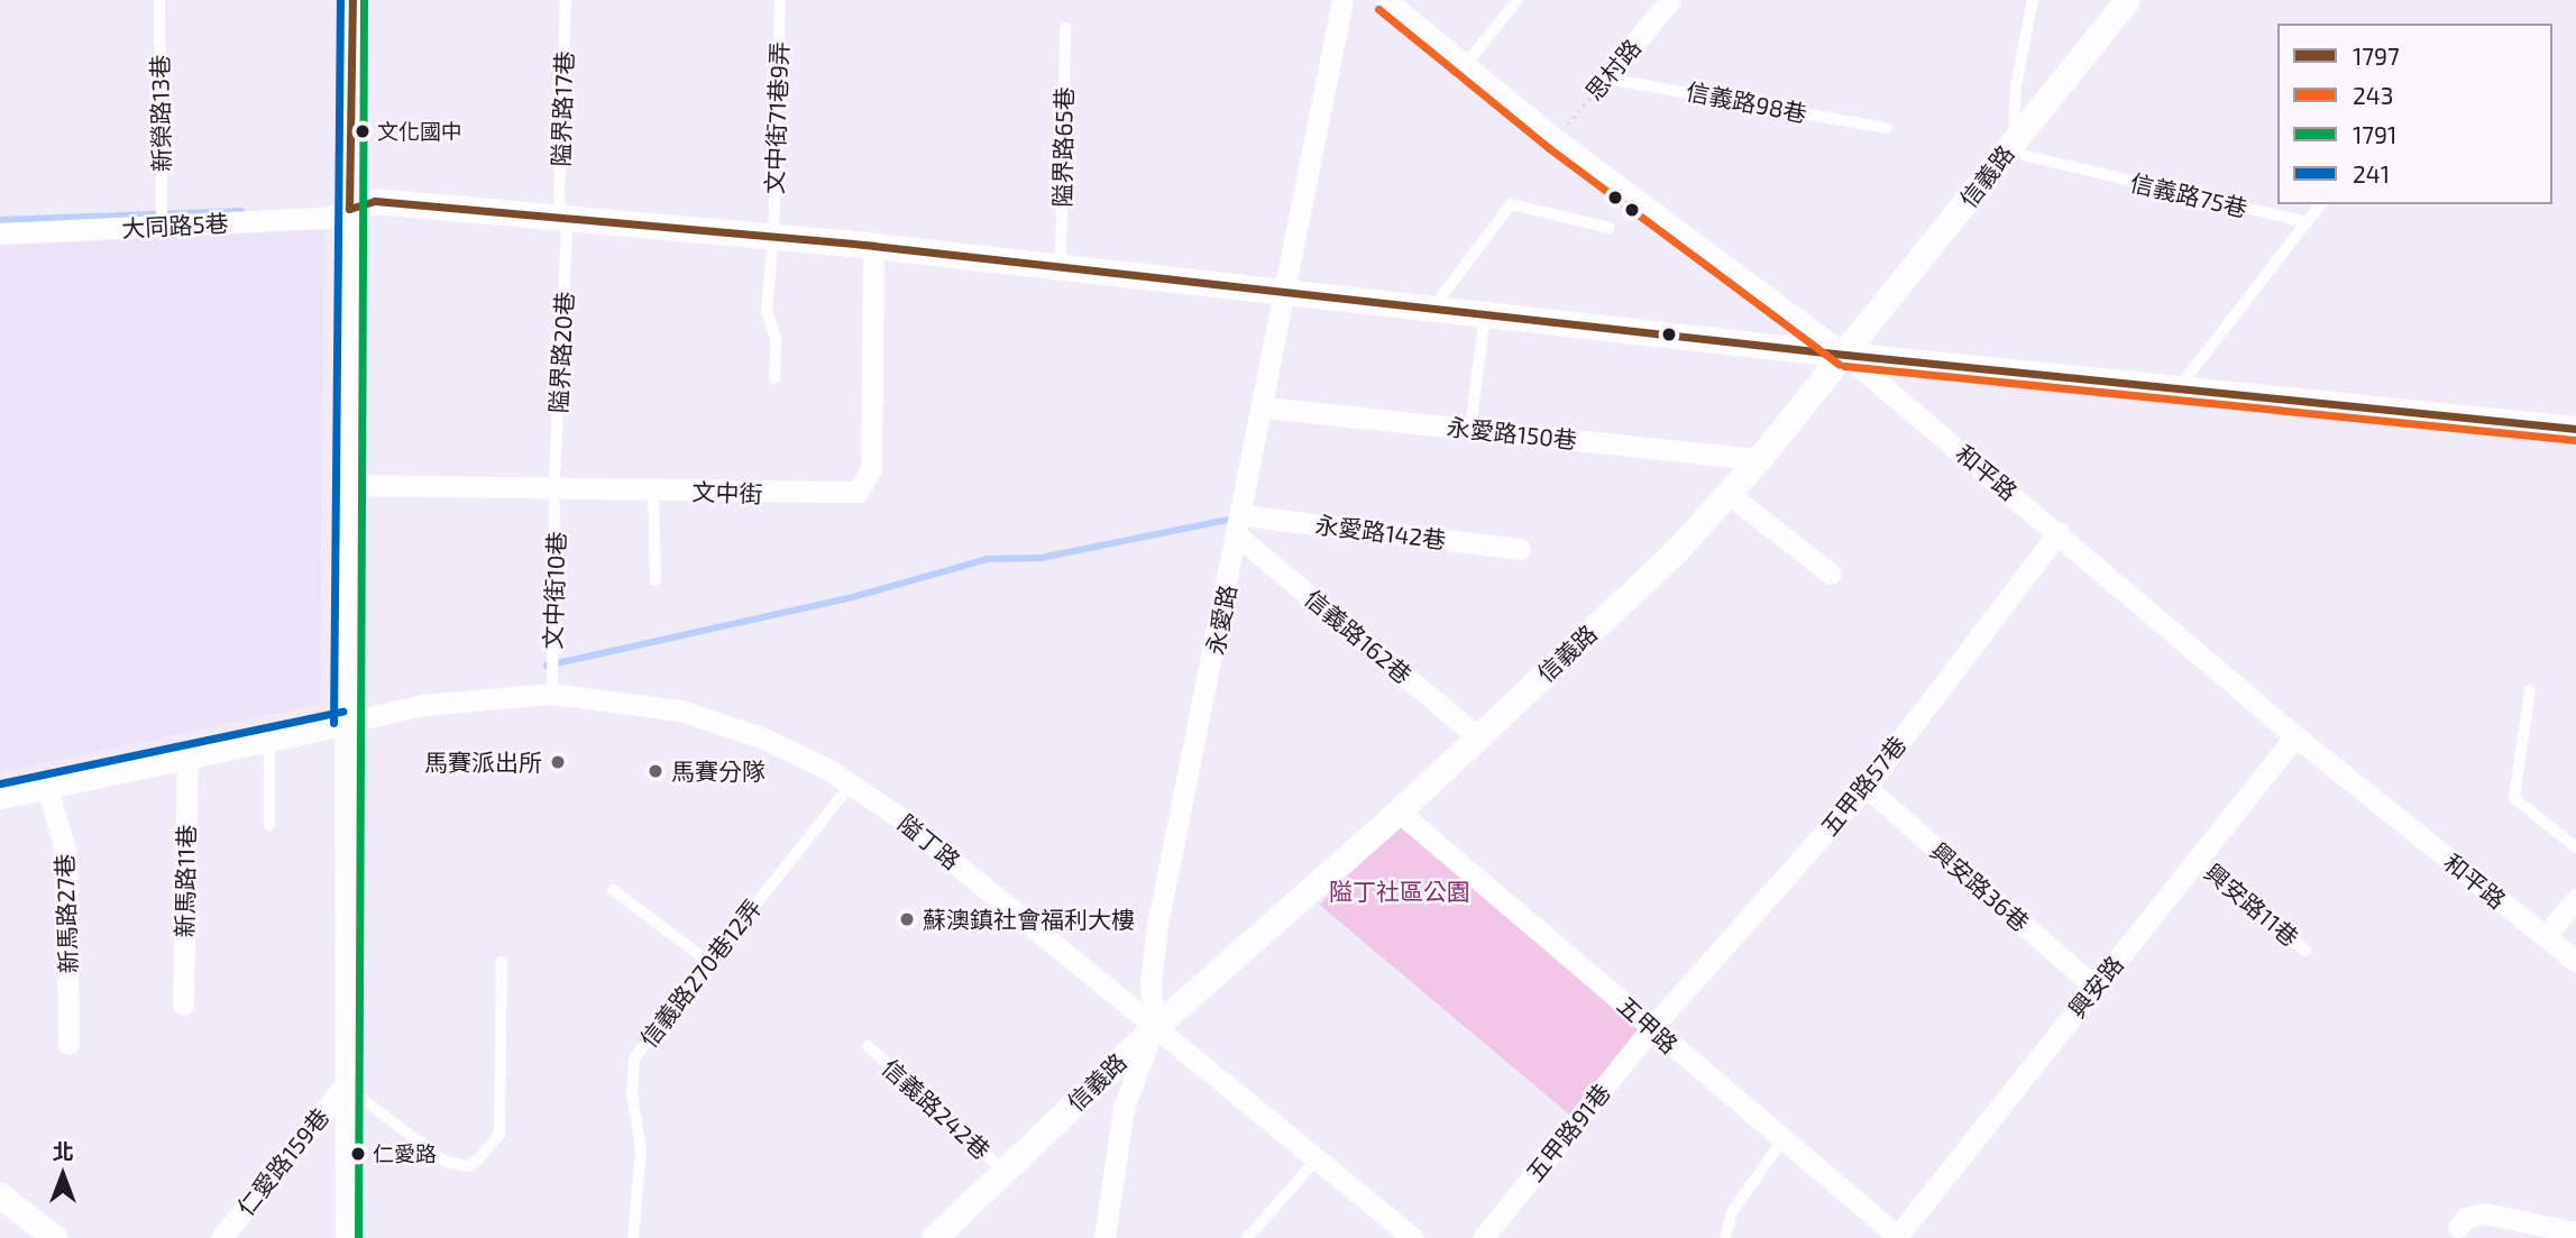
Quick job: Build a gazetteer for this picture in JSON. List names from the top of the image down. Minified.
{"streets":{"street":["思村路","信義路","大同路5巷","永愛路150巷","和平路","文中街","永愛路142巷","永愛路","信義路162巷","五甲路57巷","隘丁路","新馬路11巷","興安路36巷","新馬路27巷","興安路","五甲路","五甲路91巷","仁愛路159巷"],"lane":["信義路98巷","隘界路17巷","新榮路13巷","文中街71巷9弄","隘界路65巷","信義路75巷","隘界路20巷","文中街10巷","興安路11巷","信義路270巷12弄","信義路242巷"]},"crossings":[["思村路","信義路98巷"],["思村路","和平路"],["隘界路17巷","隘界路20巷"],["新榮路13巷","大同路5巷"],["信義路","信義路75巷"],["信義路","永愛路150巷"],["信義路","和平路"],["信義路","永愛路"],["信義路","信義路162巷"],["信義路","隘丁路"],["信義路","五甲路"],["信義路","信義路242巷"],["隘界路20巷","文中街"],["隘界路20巷","文中街10巷"],["永愛路150巷","永愛路"],["和平路","五甲路57巷"],["和平路","興安路"],["文中街","文中街10巷"],["永愛路142巷","永愛路"],["永愛路142巷","信義路162巷"],["文中街10巷","隘丁路"],["永愛路","信義路162巷"],["永愛路","隘丁路"],["五甲路57巷","興安路36巷"],["五甲路57巷","五甲路"],["五甲路57巷","五甲路91巷"],["隘丁路","信義路270巷12弄"],["興安路36巷","興安路"],["興安路11巷","興安路"],["興安路","五甲路"],["五甲路","五甲路91巷"]],"parks":["隘丁社區公園"],"places":["文化國中","馬賽派出所","馬賽分隊","蘇澳鎮社會福利大樓","仁愛路"],"lines":["transit line 1797","transit line 1791","transit line 241","transit line 243"],"legend":["1797","243","1791","241"],"north":"top"}
